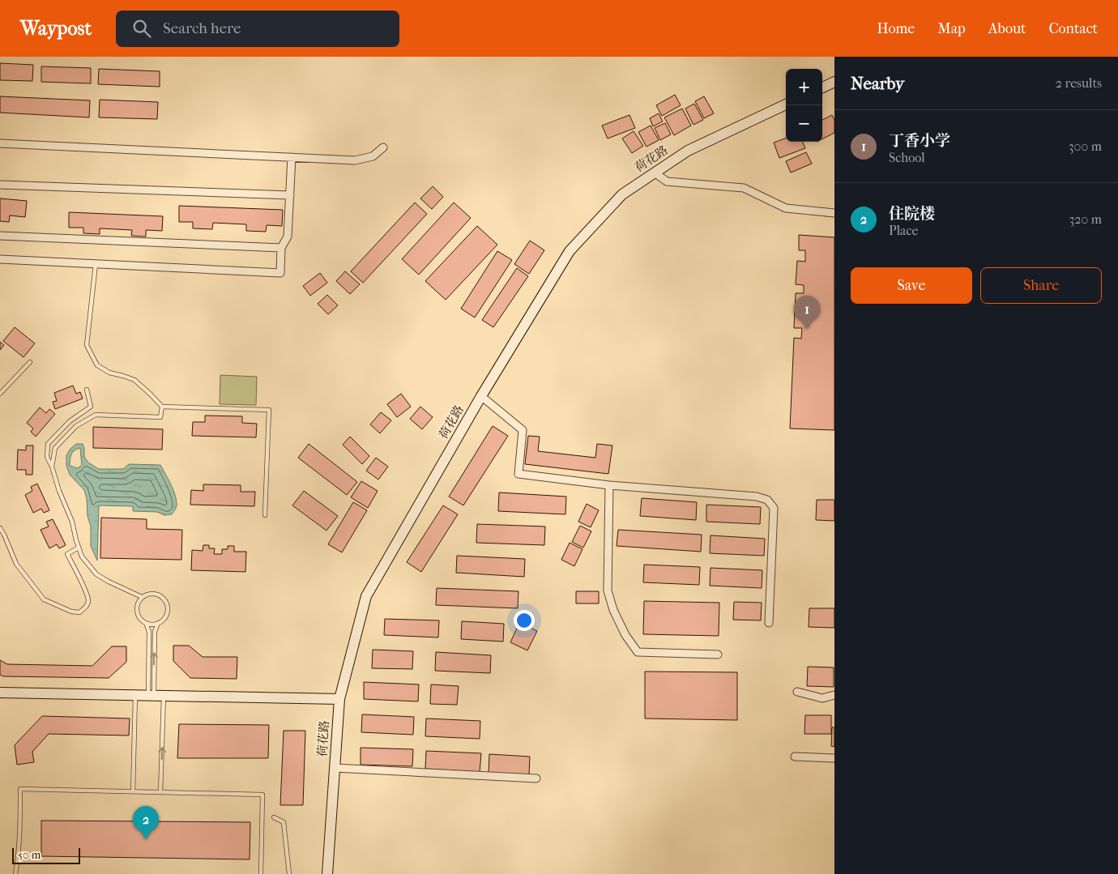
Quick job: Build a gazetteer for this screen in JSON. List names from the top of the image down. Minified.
{"streets":{"street":["荷花路"]},"scale_bar":"50 m","page":{"header":"Waypost","search":"Search here","nav":["Home","Map","About","Contact"],"heading":["Nearby","2 results"],"map_buttons":["+","−"],"list":[{"mark":"1","name":"丁香小学","note":"School","value":"300 m"},{"mark":"2","name":"住院楼","note":"Place","value":"320 m"}],"buttons":["Save","Share"],"pins":["1","2"],"scale":"50 m"}}
